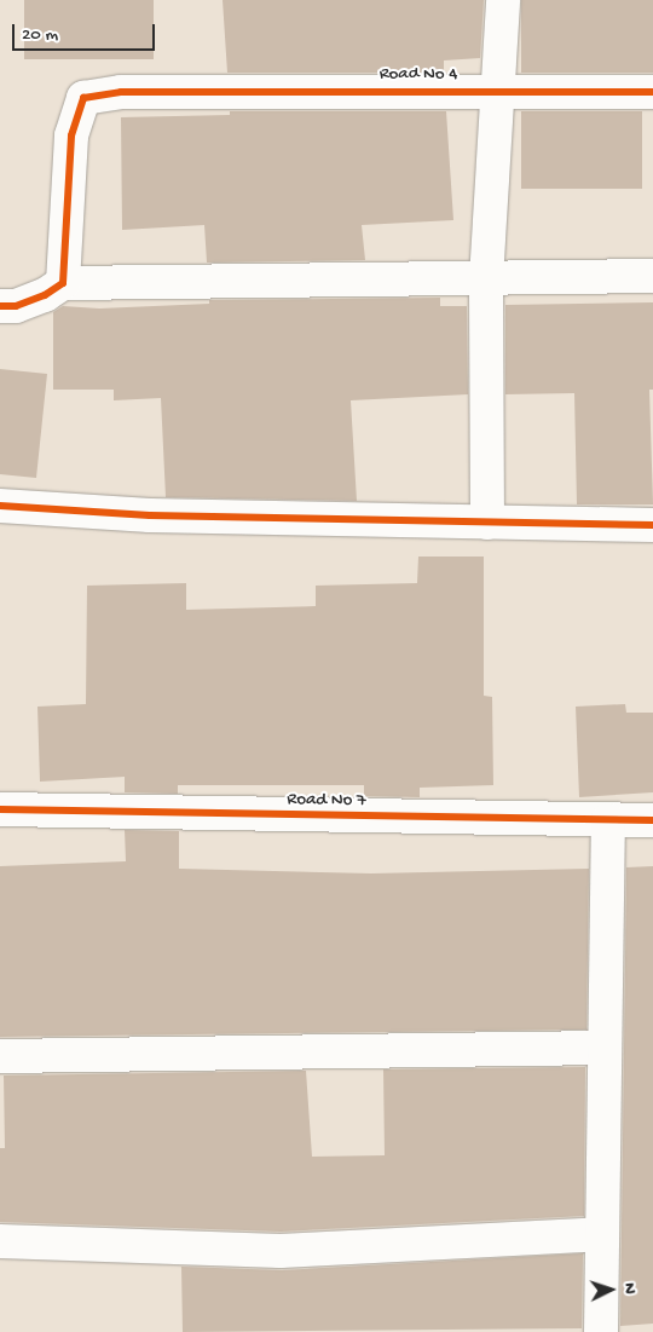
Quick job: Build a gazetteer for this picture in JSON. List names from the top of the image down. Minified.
{"streets":{"street":["Road No 4","Road No 7"]},"scale_bar":"20 m","north":"right"}
